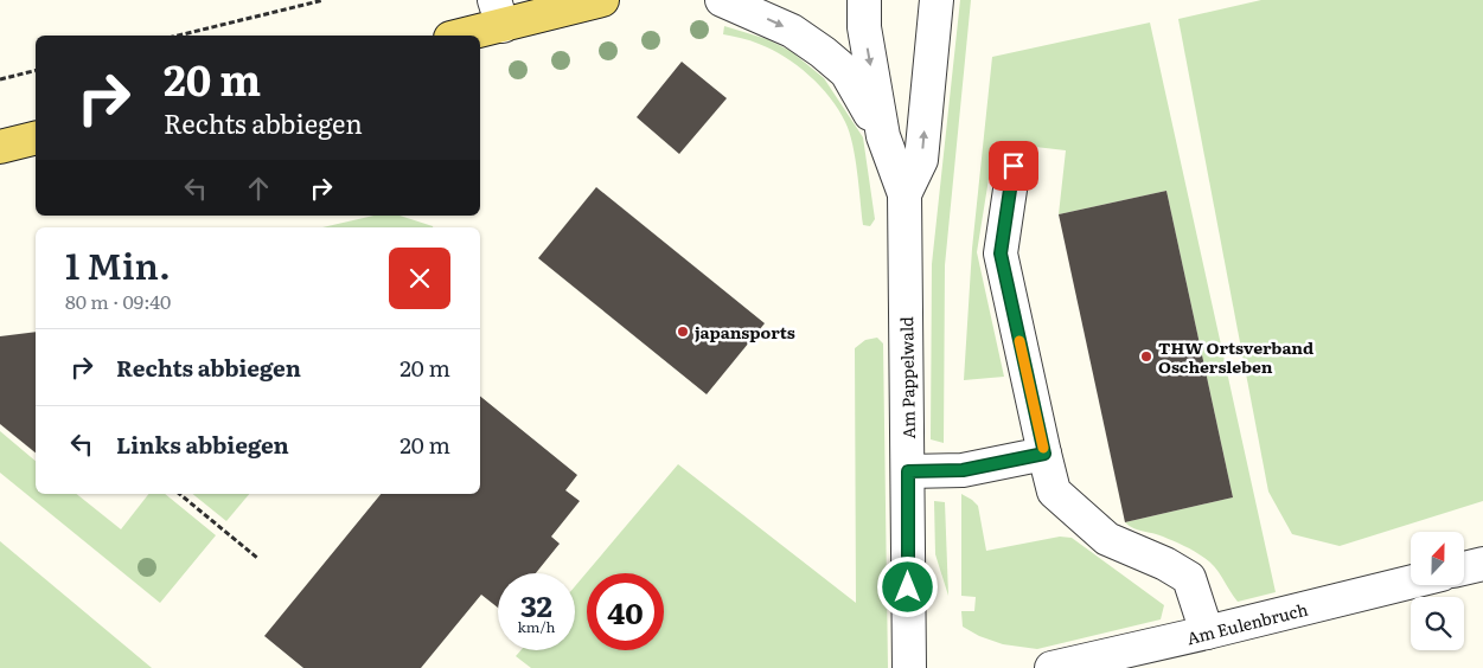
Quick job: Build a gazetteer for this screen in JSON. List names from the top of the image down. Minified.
{"streets":{"street":["Am Pappelwald","Am Eulenbruch"]},"places":["japansports","THW Ortsverband Oschersleben"],"north":"top","page":{"turn":["20 m","Rechts abbiegen"],"heading":["1 Min.","80 m · 09:40"],"list":[{"name":"Rechts abbiegen","value":"20 m"},{"name":"Links abbiegen","value":"20 m"}],"speed":"32 km/h","limit":"40"}}
